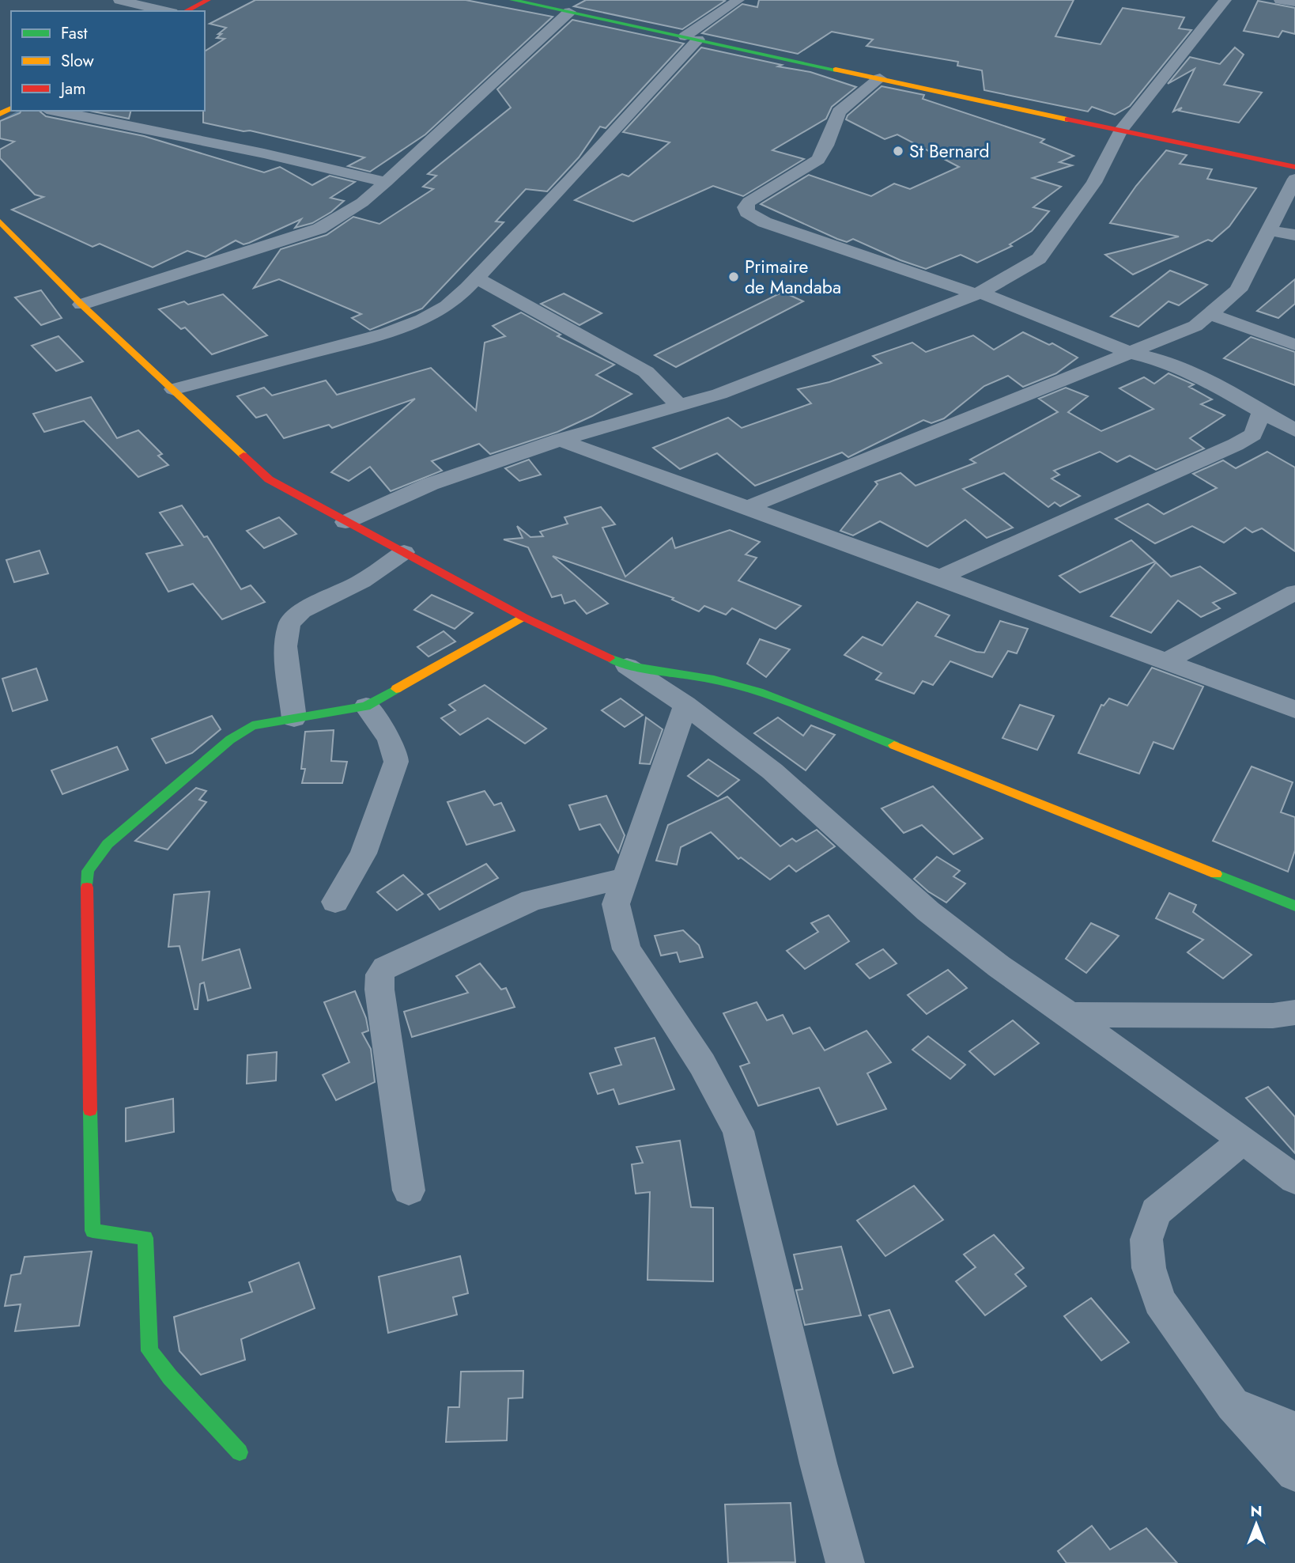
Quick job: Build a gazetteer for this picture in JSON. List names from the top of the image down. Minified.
{"places":["St Bernard","Primaire de Mandaba"],"legend":["Fast","Slow","Jam"],"north":"top"}
